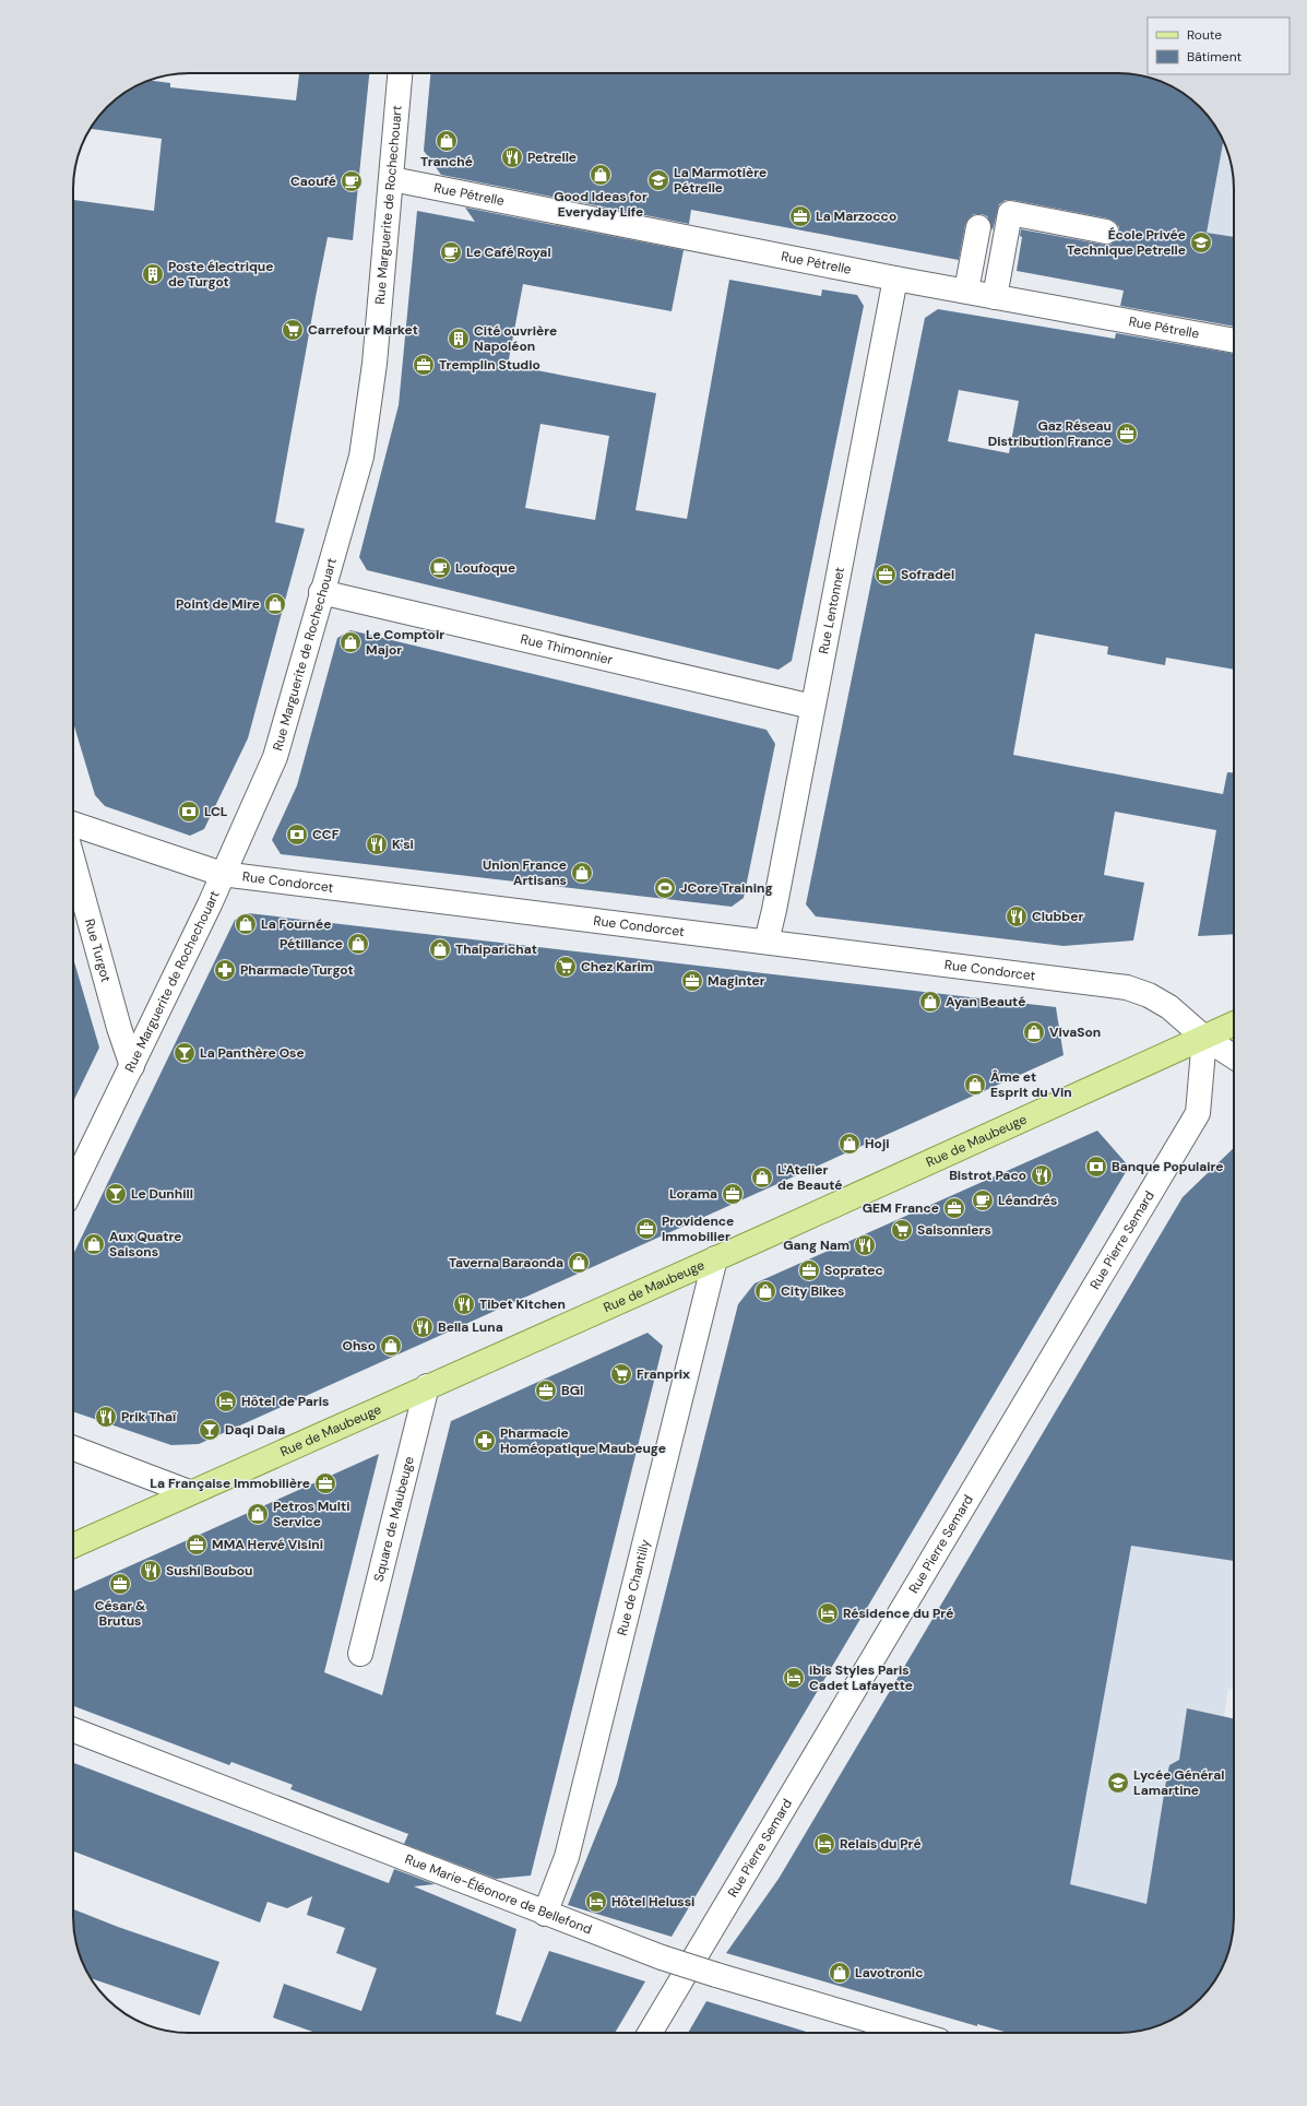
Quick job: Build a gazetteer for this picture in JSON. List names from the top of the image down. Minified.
{"streets":{"main road":["Rue de Maubeuge"],"street":["Rue Pétrelle","Rue Marguerite de Rochechouart","Rue Lentonnet","Rue Thimonnier","Rue Condorcet","Rue Turgot","Rue Pierre Semard","Square de Maubeuge","Rue de Chantilly","Rue Marie-Éléonore de Bellefond"]},"crossings":[["Rue Pétrelle","Rue Marguerite de Rochechouart"],["Rue Pétrelle","Rue Lentonnet"],["Rue Marguerite de Rochechouart","Rue Thimonnier"],["Rue Marguerite de Rochechouart","Rue Condorcet"],["Rue Marguerite de Rochechouart","Rue Turgot"],["Rue Lentonnet","Rue Thimonnier"],["Rue Lentonnet","Rue Condorcet"],["Rue Condorcet","Rue de Maubeuge"],["Rue Condorcet","Rue Pierre Semard"],["Rue de Maubeuge","Rue Pierre Semard"],["Rue de Maubeuge","Square de Maubeuge"],["Rue de Maubeuge","Rue de Chantilly"],["Rue de Chantilly","Rue Marie-Éléonore de Bellefond"]],"places":{"shop":["Tranché","Good Ideas for Everyday Life","Point de Mire","Le Comptoir Major","Union France Artisans","La Fournée","Pétillance","Thaiparichat","Ayan Beauté","VivaSon","Âme et Esprit du Vin","Hoji","L'Atelier de Beauté","Aux Quatre Saisons","Taverna Baraonda","City Bikes","Ohso","Petros Multi Service","Lavotronic"],"restaurant":["Petrelle","K'si","Clubber","Bistrot Paco","Gang Nam","Tibet Kitchen","Bella Luna","Prik Thaï","Sushi Boubou"],"school or university":["La Marmotière Pétrelle","École Privée Technique Petrelle","Lycée Général Lamartine"],"cafe":["Caoufé","Le Café Royal","Loufoque","Léandrés"],"office":["La Marzocco","Tremplin Studio","Gaz Réseau Distribution France","Sofradel","Maginter","Lorama","GEM France","Providence Immobilier","Sopratec","BGI","La Française Immobilière","MMA Hervé Visini","César & Brutus"],"building":["Poste électrique de Turgot","Cité ouvrière Napoléon"],"supermarket":["Carrefour Market","Chez Karim","Saisonniers","Franprix"],"bank":["LCL","CCF","Banque Populaire"],"sports":["JCore Training"],"pharmacy":["Pharmacie Turgot","Pharmacie Homéopatique Maubeuge"],"bar":["La Panthère Ose","Le Dunhill","Daqi Daia"],"hotel":["Hôtel de Paris","Résidence du Pré","ibis Styles Paris Cadet Lafayette","Relais du Pré","Hôtel Helussi"]},"legend":["Route","Bâtiment"]}
